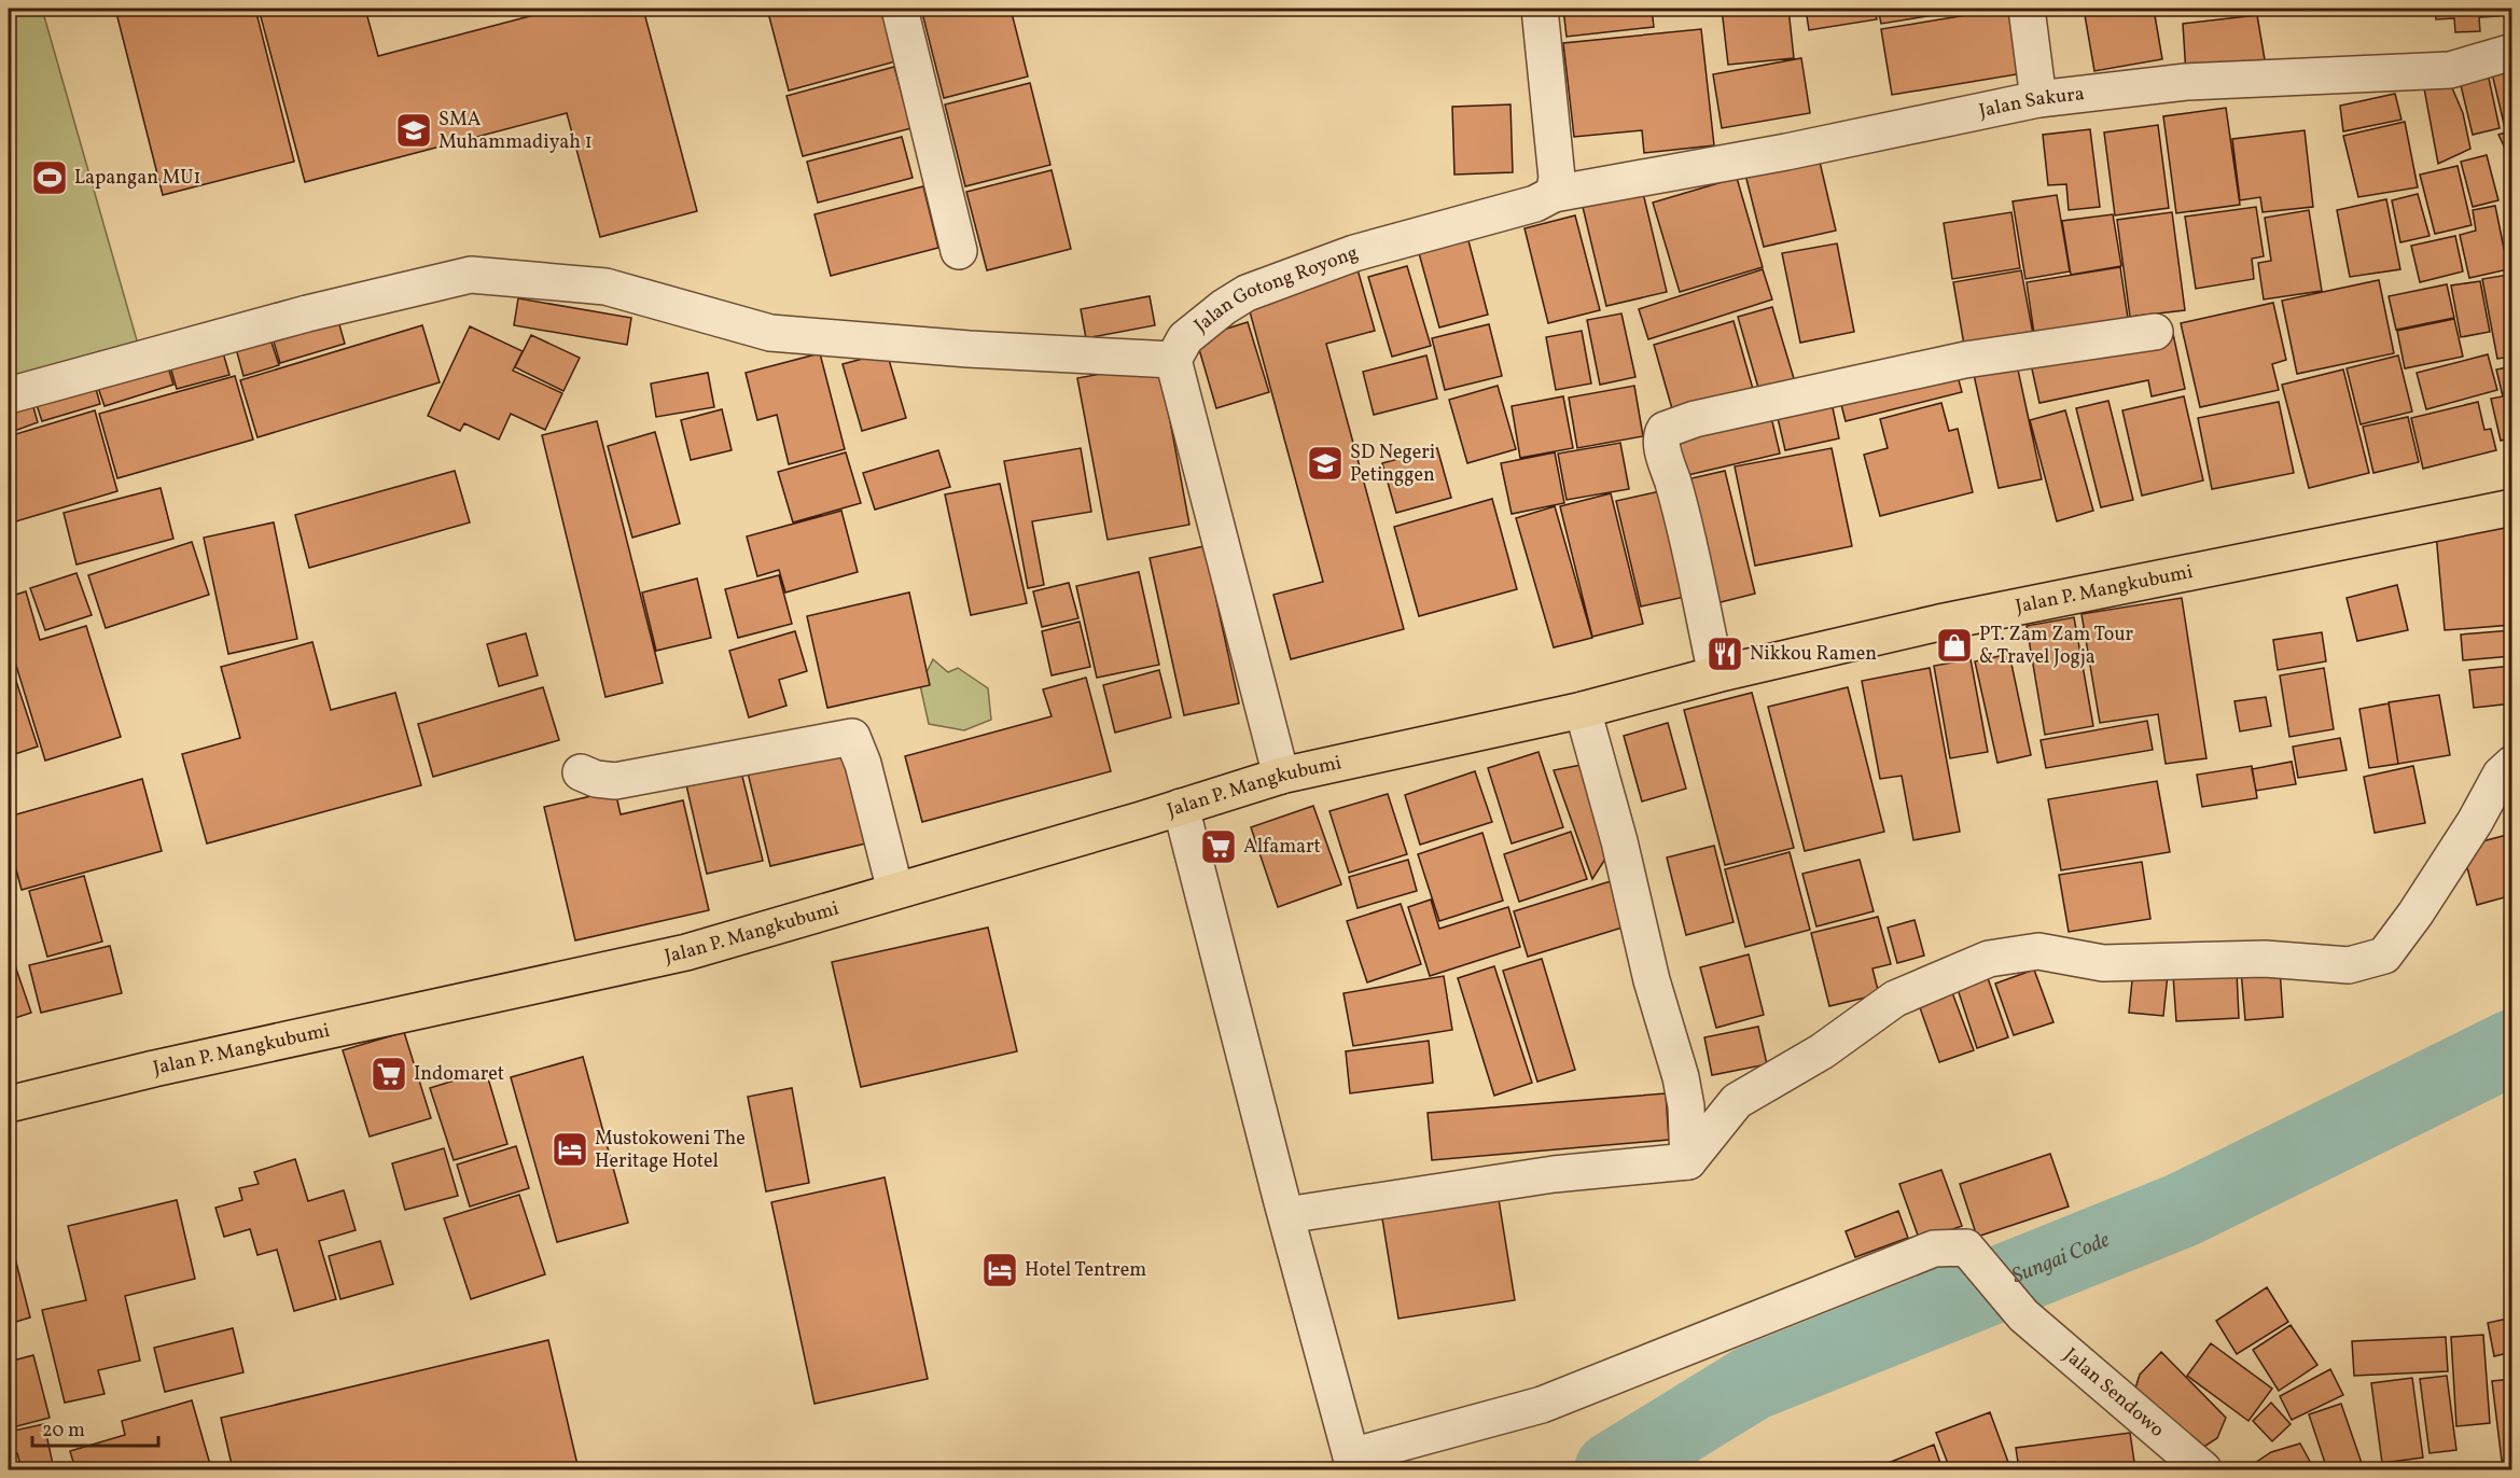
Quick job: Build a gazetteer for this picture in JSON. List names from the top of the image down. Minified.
{"streets":{"main road":["Jalan P. Mangkubumi"],"street":["Jalan Sakura","Jalan Gotong Royong","Jalan Sendowo"]},"crossings":[["Jalan Sakura","Jalan Gotong Royong"]],"water":["Sungai Code"],"places":{"school or university":["SMA Muhammadiyah 1","SD Negeri Petinggen"],"sports":["Lapangan MU1"],"shop":["PT. Zam Zam Tour & Travel Jogja"],"restaurant":["Nikkou Ramen"],"supermarket":["Alfamart","Indomaret"],"hotel":["Mustokoweni The Heritage Hotel","Hotel Tentrem"]},"scale_bar":"20 m"}
